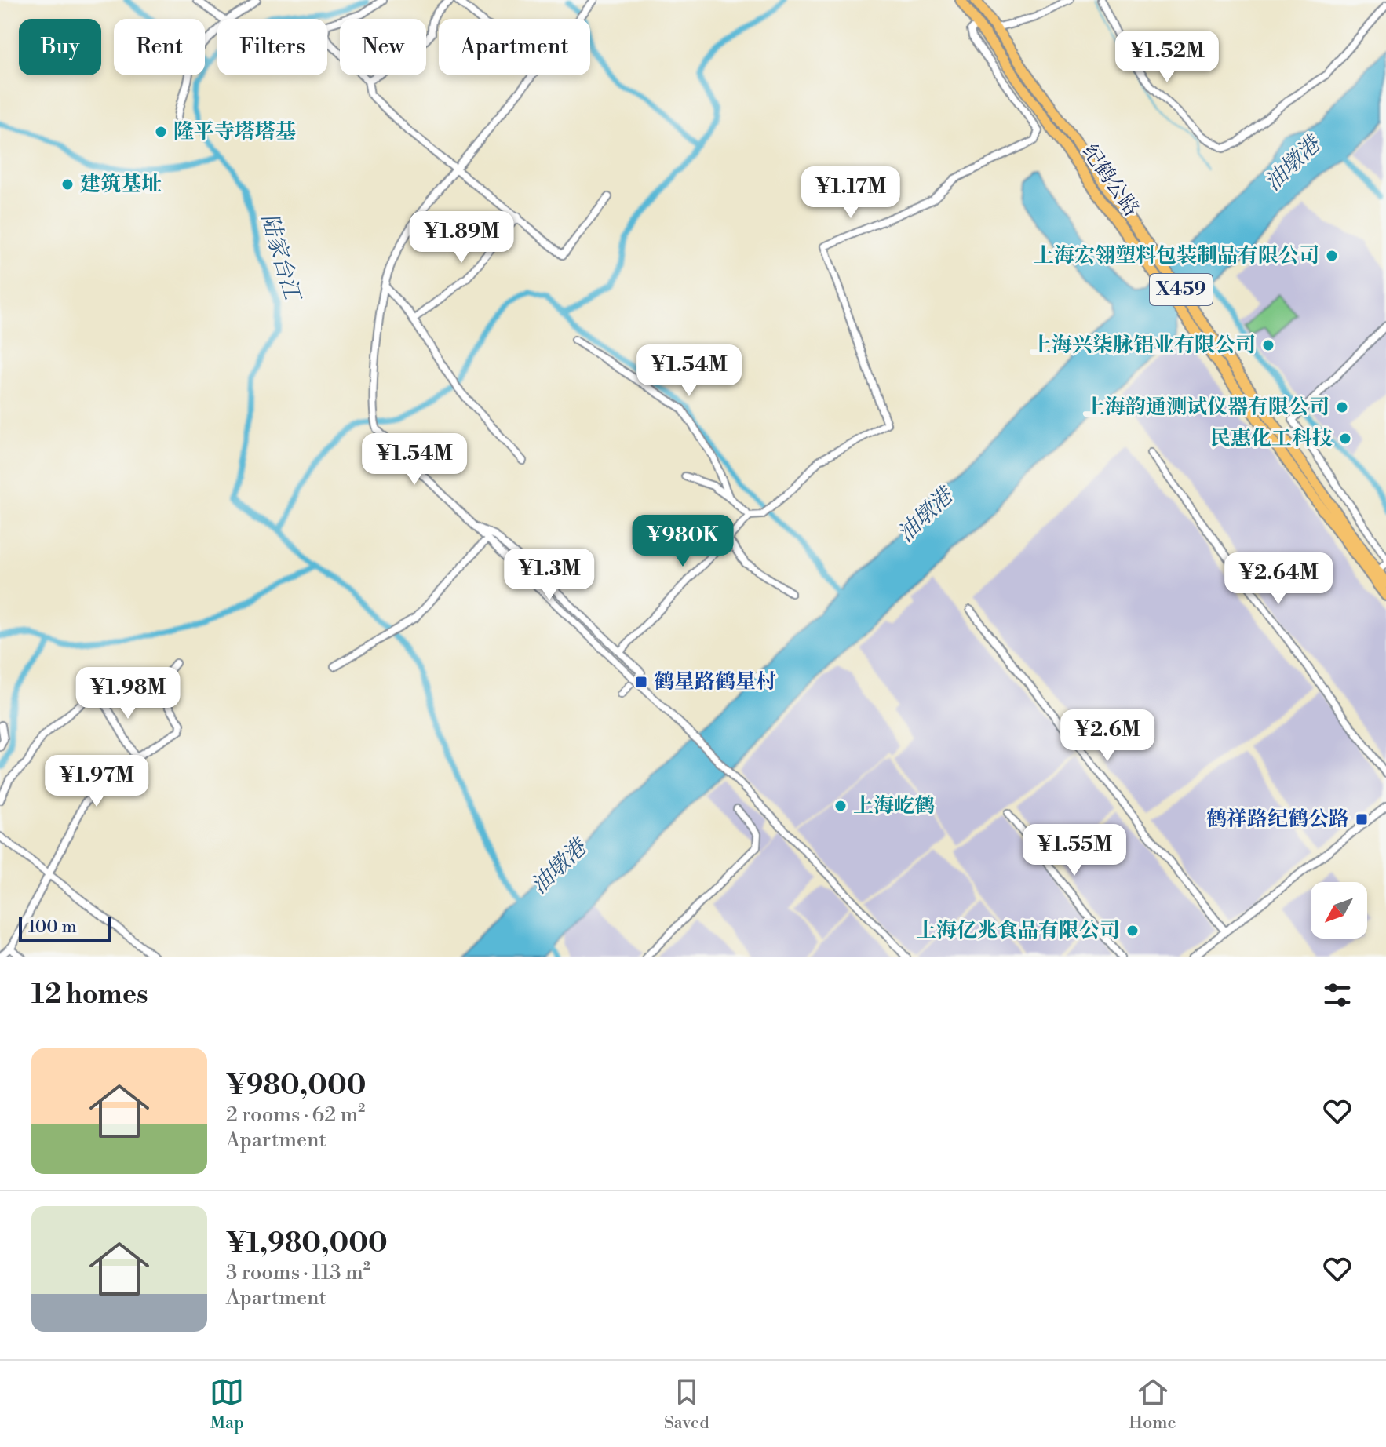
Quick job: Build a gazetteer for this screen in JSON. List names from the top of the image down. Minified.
{"streets":{"main road":["纪鹤公路","X459"]},"water":["油墩港","陆家台江"],"places":{"other":["隆平寺塔塔基","建筑基址","上海宏翎塑料包装制品有限公司","上海兴柒脉铝业有限公司","上海韵通测试仪器有限公司","民惠化工科技","上海屹鹤","上海亿兆食品有限公司"],"transit":["鹤星路鹤星村","鹤祥路纪鹤公路"]},"scale_bar":"100 m","north":"bottom left","page":{"chip":["Buy","Rent","Filters","New","Apartment"],"price":["¥1.52M","¥1.17M","¥1.89M","¥1.54M","¥1.54M","¥980K","¥1.3M","¥2.64M","¥1.98M","¥2.6M","¥1.97M","¥1.55M"],"scale":"100 m","heading":"12 homes","list":[{"name":"¥980,000","note":"2 rooms · 62 m² · Apartment"},{"name":"¥1,980,000","note":"3 rooms · 113 m² · Apartment"}],"tabs":["Map","Saved","Home"]}}
